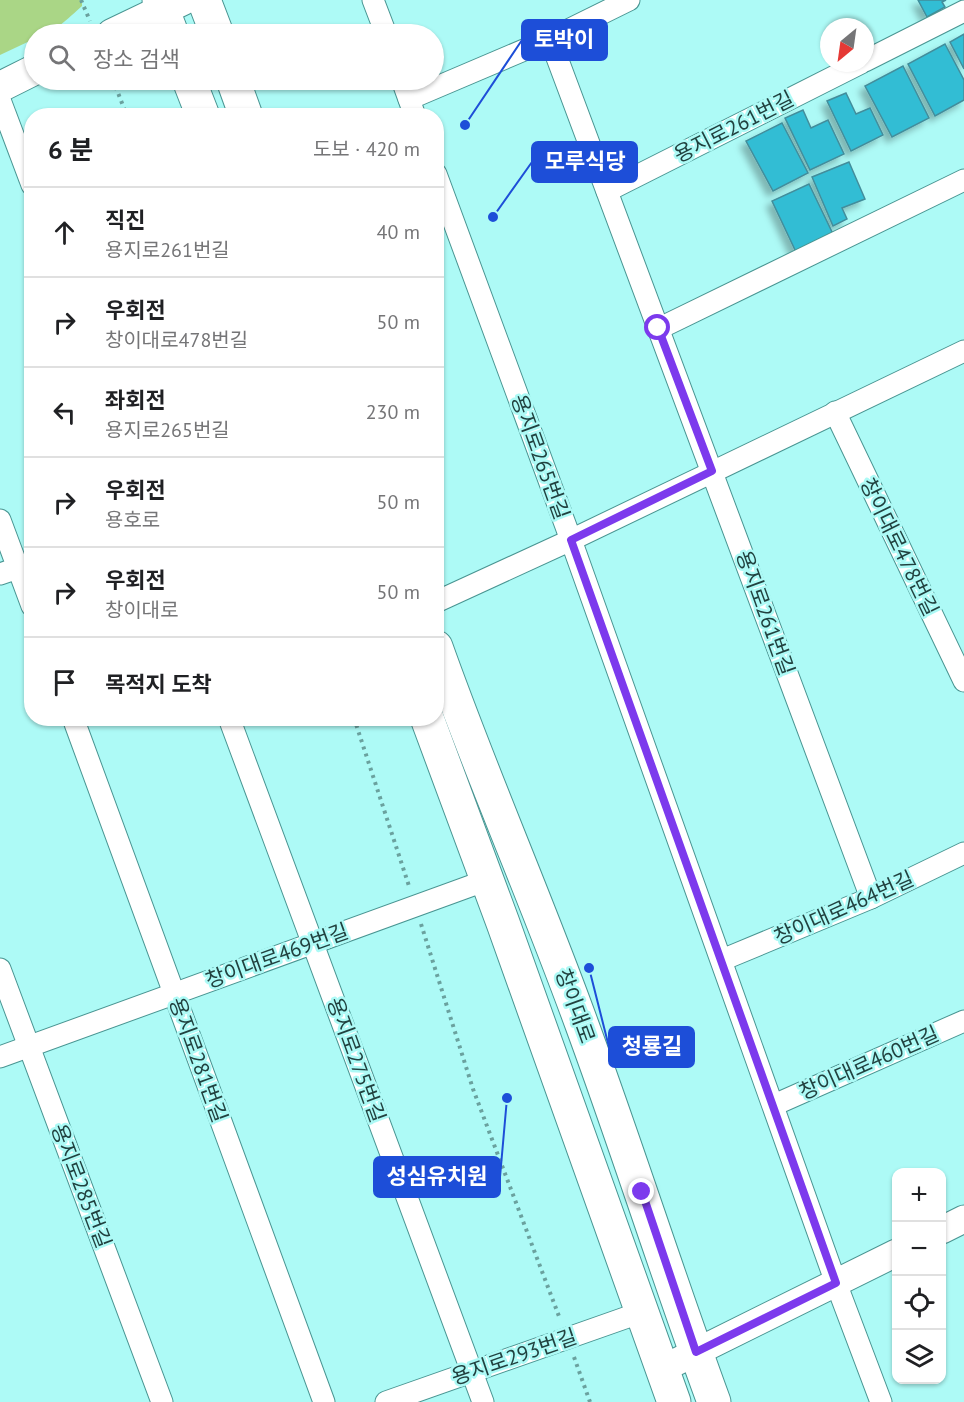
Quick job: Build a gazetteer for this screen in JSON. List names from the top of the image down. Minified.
{"streets":{"main road":["창이대로"],"street":["용지로261번길","용지로265번길","창이대로478번길","창이대로464번길","창이대로469번길","용지로281번길","용지로275번길","창이대로460번길","용지로285번길","용지로293번길"]},"crossings":[["용지로261번길","창이대로464번길"],["용지로265번길","창이대로464번길"],["용지로265번길","창이대로460번길"],["창이대로469번길","창이대로"],["창이대로469번길","용지로281번길"],["창이대로469번길","용지로275번길"],["창이대로469번길","용지로285번길"],["창이대로","용지로293번길"],["용지로275번길","용지로293번길"]],"places":["토박이","모루식당","청룡길","성심유치원"],"north":"bottom left","page":{"search":"장소 검색","heading":["6 분","도보 · 420 m"],"list":[["직진","용지로261번길","40 m"],["우회전","창이대로478번길","50 m"],["좌회전","용지로265번길","230 m"],["우회전","용호로","50 m"],["우회전","창이대로","50 m"],"목적지 도착"],"map_buttons":["+","−"]}}
